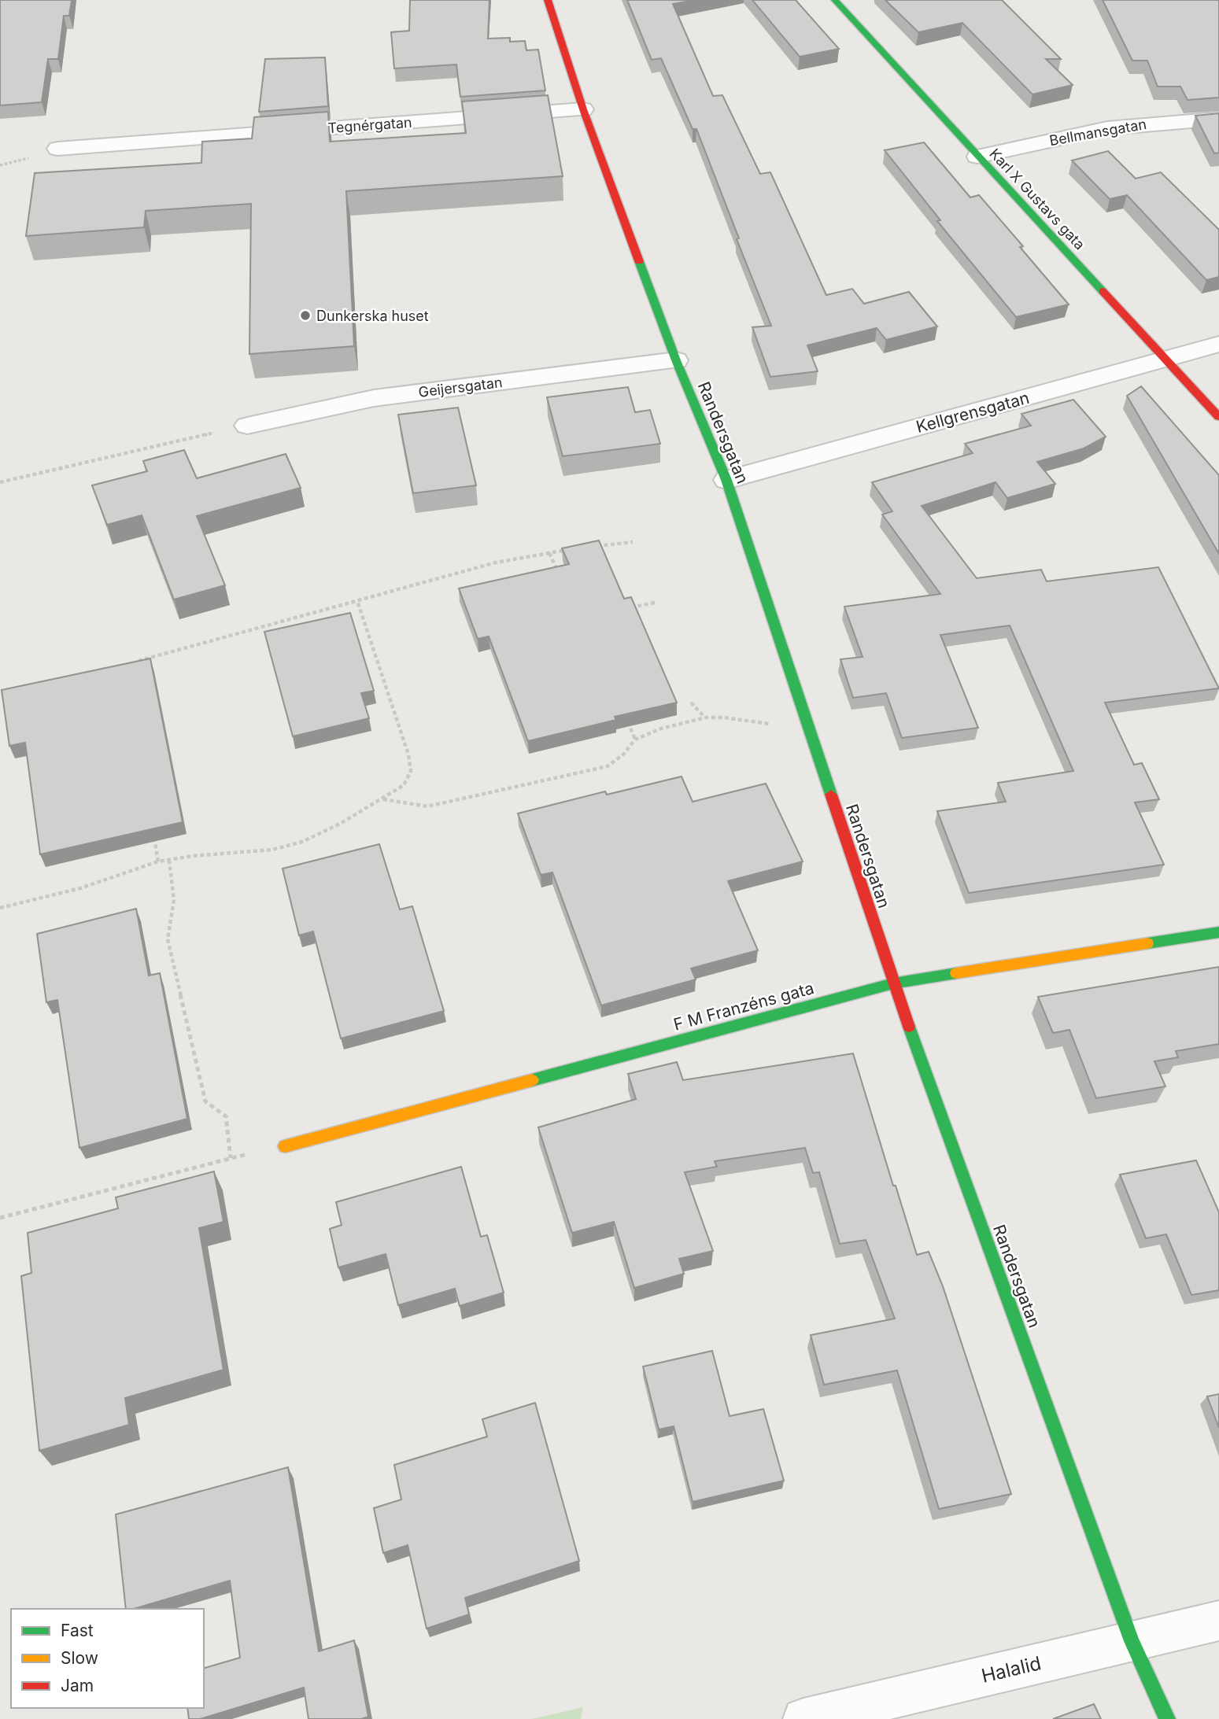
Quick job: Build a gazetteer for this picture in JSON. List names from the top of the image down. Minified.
{"streets":{"street":["Tegnérgatan","Bellmansgatan","Karl X Gustavs gata","Geijersgatan","Kellgrensgatan","Randersgatan","F M Franzéns gata","Halalid"]},"crossings":[["Tegnérgatan","Randersgatan"],["Bellmansgatan","Karl X Gustavs gata"],["Karl X Gustavs gata","Kellgrensgatan"],["Geijersgatan","Randersgatan"],["Kellgrensgatan","Randersgatan"],["Randersgatan","F M Franzéns gata"],["Randersgatan","Halalid"]],"places":["Dunkerska huset"],"legend":["Fast","Slow","Jam"]}
